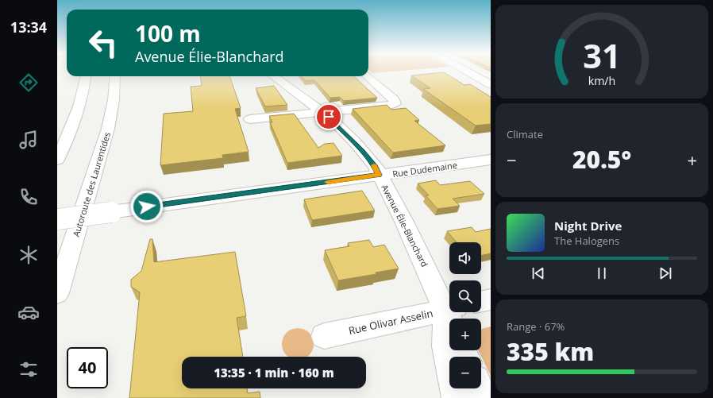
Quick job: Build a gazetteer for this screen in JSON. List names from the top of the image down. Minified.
{"streets":{"main road":["Rue Dudemaine","Autoroute des Laurentides","Avenue Élie-Blanchard","Rue Olivar Asselin"]},"crossings":[["Rue Dudemaine","Avenue Élie-Blanchard"],["Avenue Élie-Blanchard","Rue Olivar Asselin"]],"page":{"tabs":"13:34","turn":["100 m","Avenue Élie-Blanchard"],"tile":["Climate",["Range · 67%","335 km"]],"heat":["−","20.5°","+"],"song":["Night Drive","The Halogens"],"map_buttons":["+","−"],"limit":"40","trip":"13:35 · 1 min · 160 m","gauge":["31","km/h"]}}
